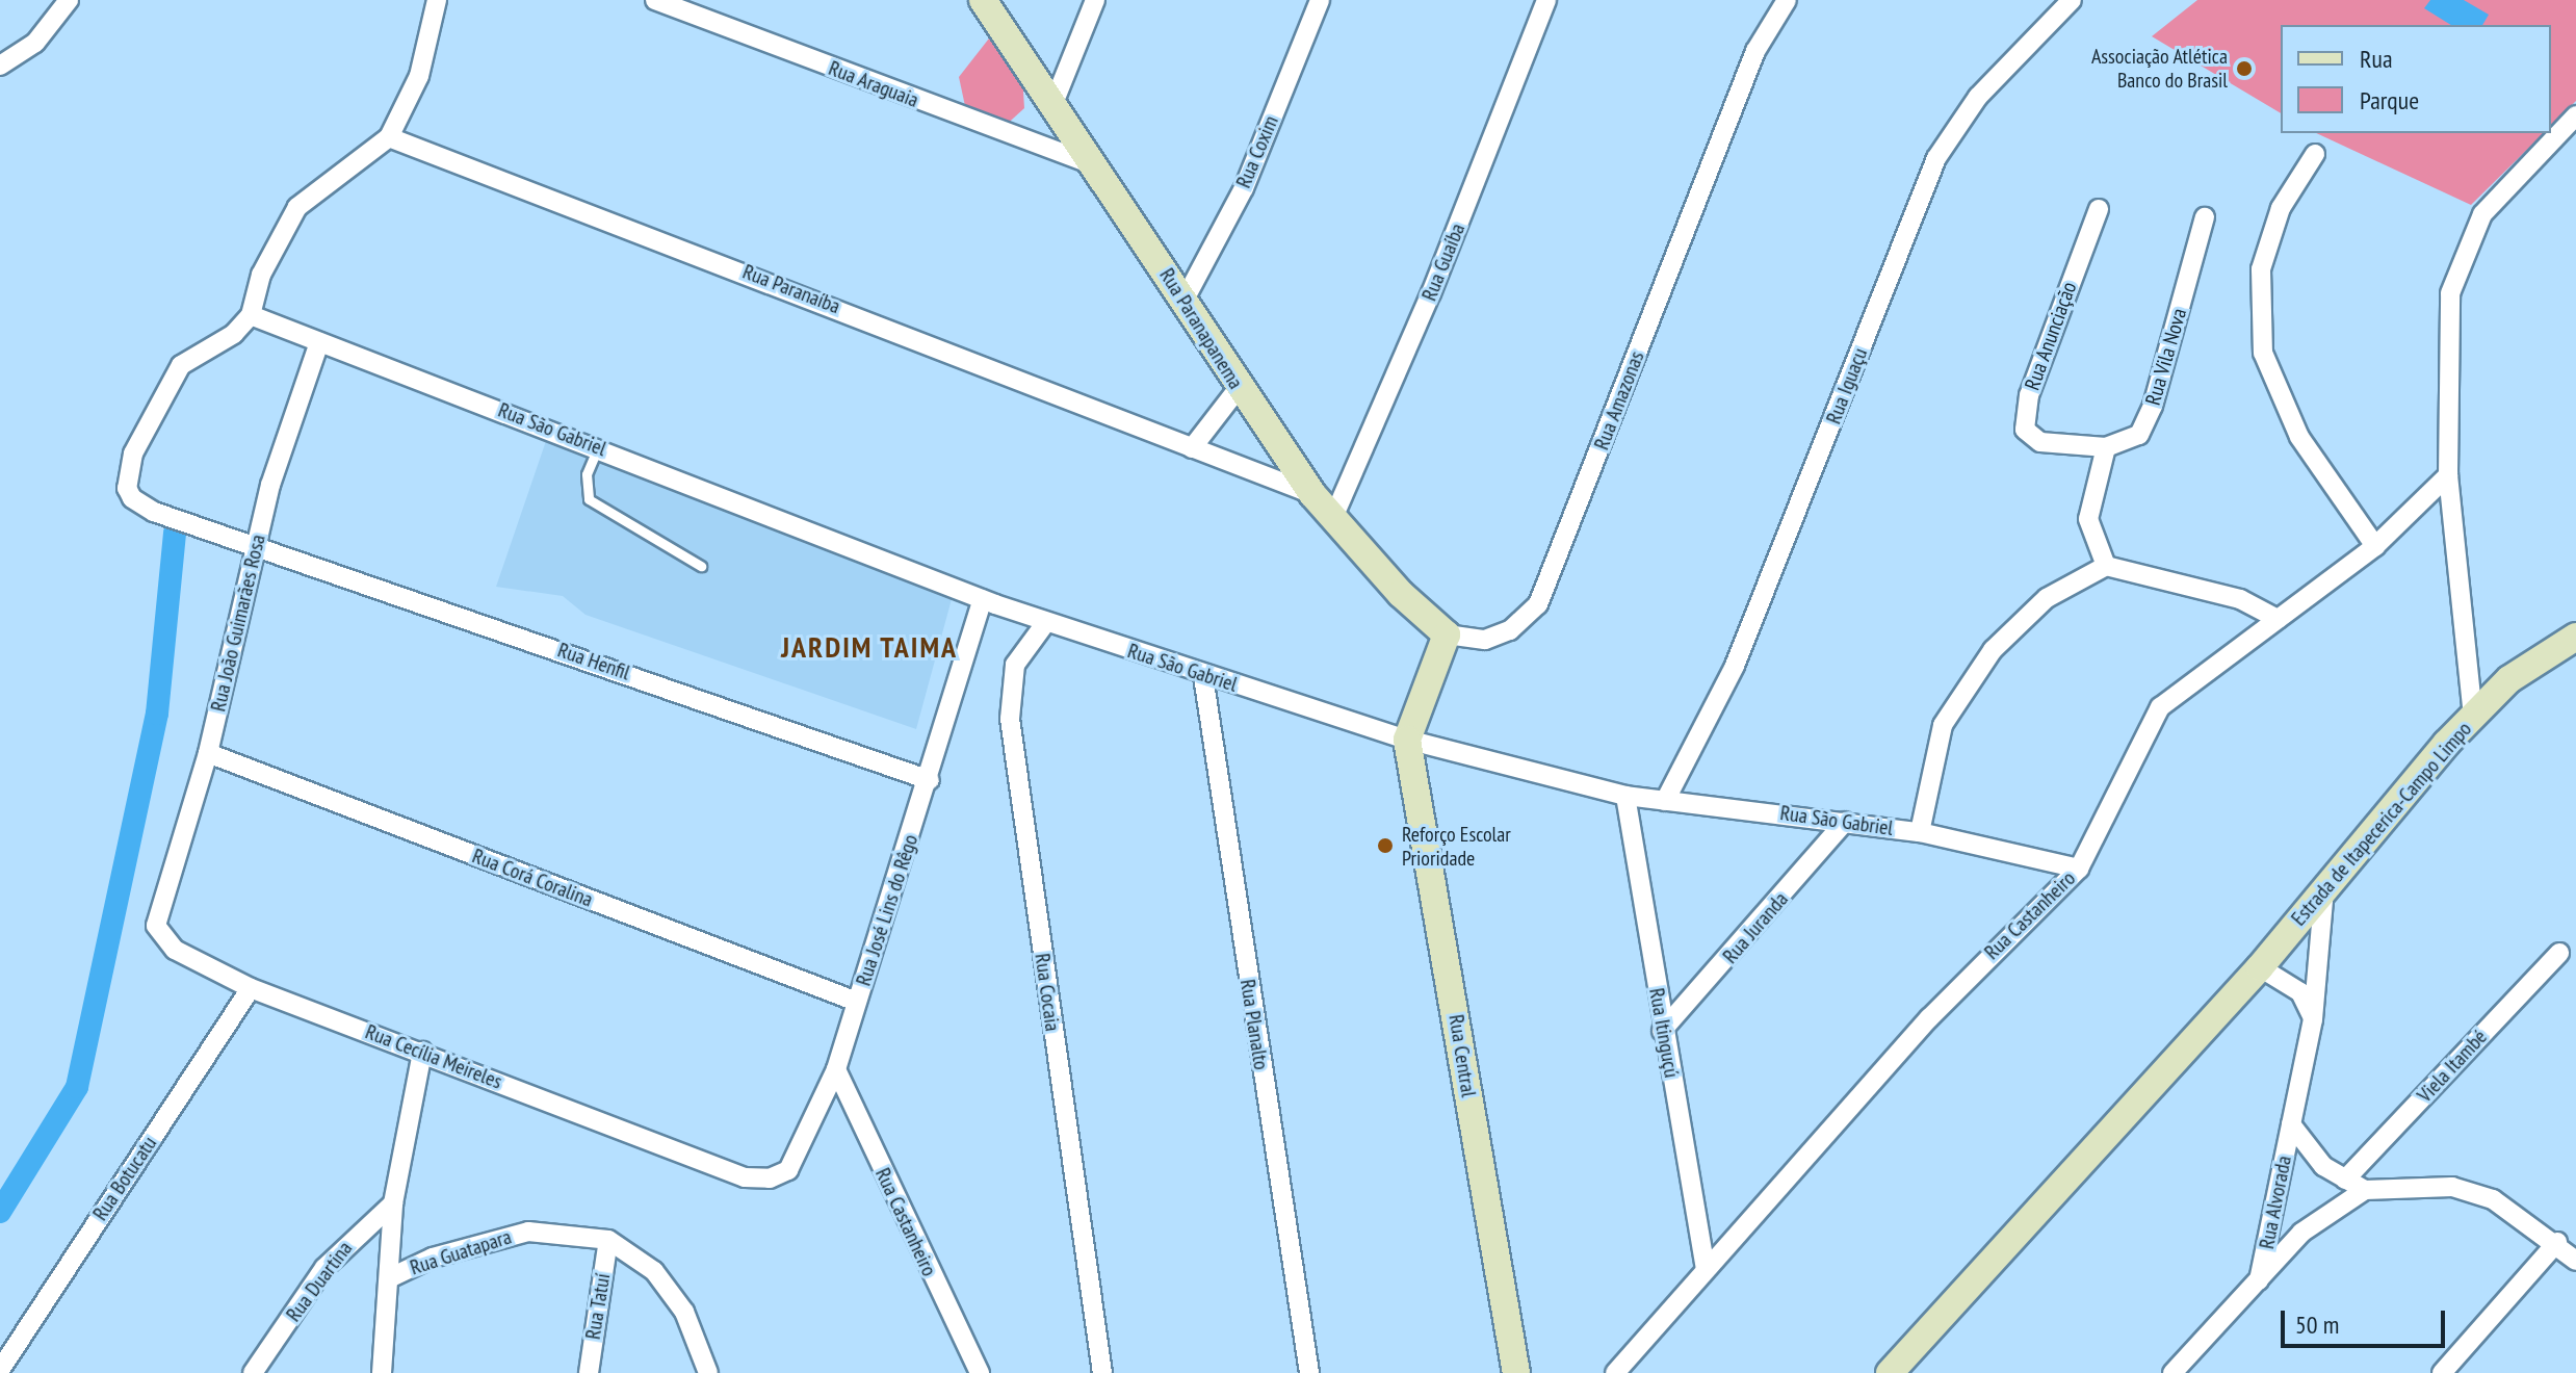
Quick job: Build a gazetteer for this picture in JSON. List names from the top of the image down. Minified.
{"streets":{"street":["Rua Araguaia","Rua Coxim","Rua Guaíba","Rua Paranaíba","Rua Paranapanema","Rua Anunciação","Rua Vila Nova","Rua Iguaçu","Rua Amazonas","Rua São Gabriel","Rua João Guimarães Rosa","Rua Henfil","Estrada de Itapecerica-Campo Limpo","Rua Corá Coralina","Rua José Lins do Rêgo","Rua Castanheiro","Rua Juranda","Rua Cocaia","Rua Planalto","Rua Itinguçú","Rua Central","Rua Cecília Meireles","Viela Itambé","Rua Botucatu","Rua Alvorada","Rua Guatapara","Rua Duartina","Rua Tatuí"]},"crossings":[["Rua Araguaia","Rua Paranapanema"],["Rua Coxim","Rua Paranapanema"],["Rua Guaíba","Rua Paranapanema"],["Rua Paranaíba","Rua Paranapanema"],["Rua Paranapanema","Rua Amazonas"],["Rua Anunciação","Rua Vila Nova"],["Rua Iguaçu","Rua São Gabriel"],["Rua São Gabriel","Rua João Guimarães Rosa"],["Rua São Gabriel","Rua Henfil"],["Rua São Gabriel","Rua José Lins do Rêgo"],["Rua São Gabriel","Rua Castanheiro"],["Rua São Gabriel","Rua Juranda"],["Rua São Gabriel","Rua Cocaia"],["Rua São Gabriel","Rua Planalto"],["Rua São Gabriel","Rua Itinguçú"],["Rua São Gabriel","Rua Central"],["Rua João Guimarães Rosa","Rua Henfil"],["Rua João Guimarães Rosa","Rua Corá Coralina"],["Rua João Guimarães Rosa","Rua Cecília Meireles"],["Rua Henfil","Rua José Lins do Rêgo"],["Estrada de Itapecerica-Campo Limpo","Rua Castanheiro"],["Estrada de Itapecerica-Campo Limpo","Rua Alvorada"],["Rua Corá Coralina","Rua José Lins do Rêgo"],["Rua José Lins do Rêgo","Rua Castanheiro"],["Rua José Lins do Rêgo","Rua Cecília Meireles"],["Rua Castanheiro","Rua Itinguçú"],["Rua Juranda","Rua Itinguçú"],["Rua Cecília Meireles","Rua Botucatu"],["Rua Guatapara","Rua Tatuí"]],"districts":["JARDIM TAIMA"],"places":["Associação Atlética Banco do Brasil","Reforço Escolar Prioridade"],"legend":["Rua","Parque"],"scale_bar":"50 m"}
